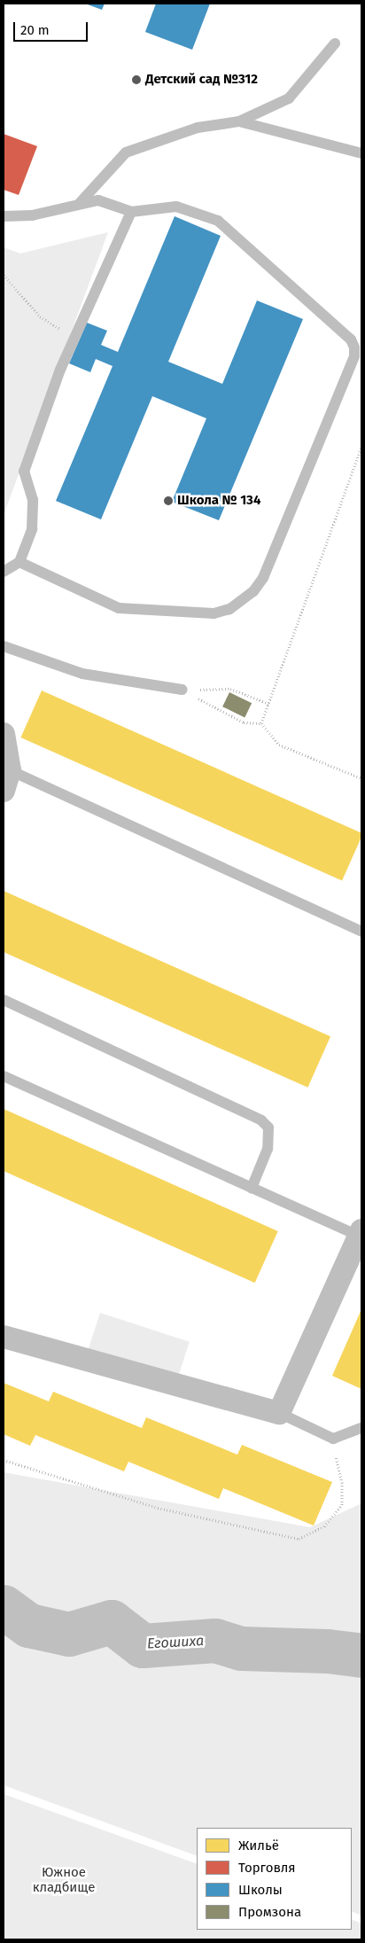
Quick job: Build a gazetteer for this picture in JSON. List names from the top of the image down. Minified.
{"water":["Егошиха"],"parks":["Южное кладбище"],"places":["Детский сад №312","Школа № 134"],"legend":["Жильё","Торговля","Школы","Промзона"],"scale_bar":"20 m"}
